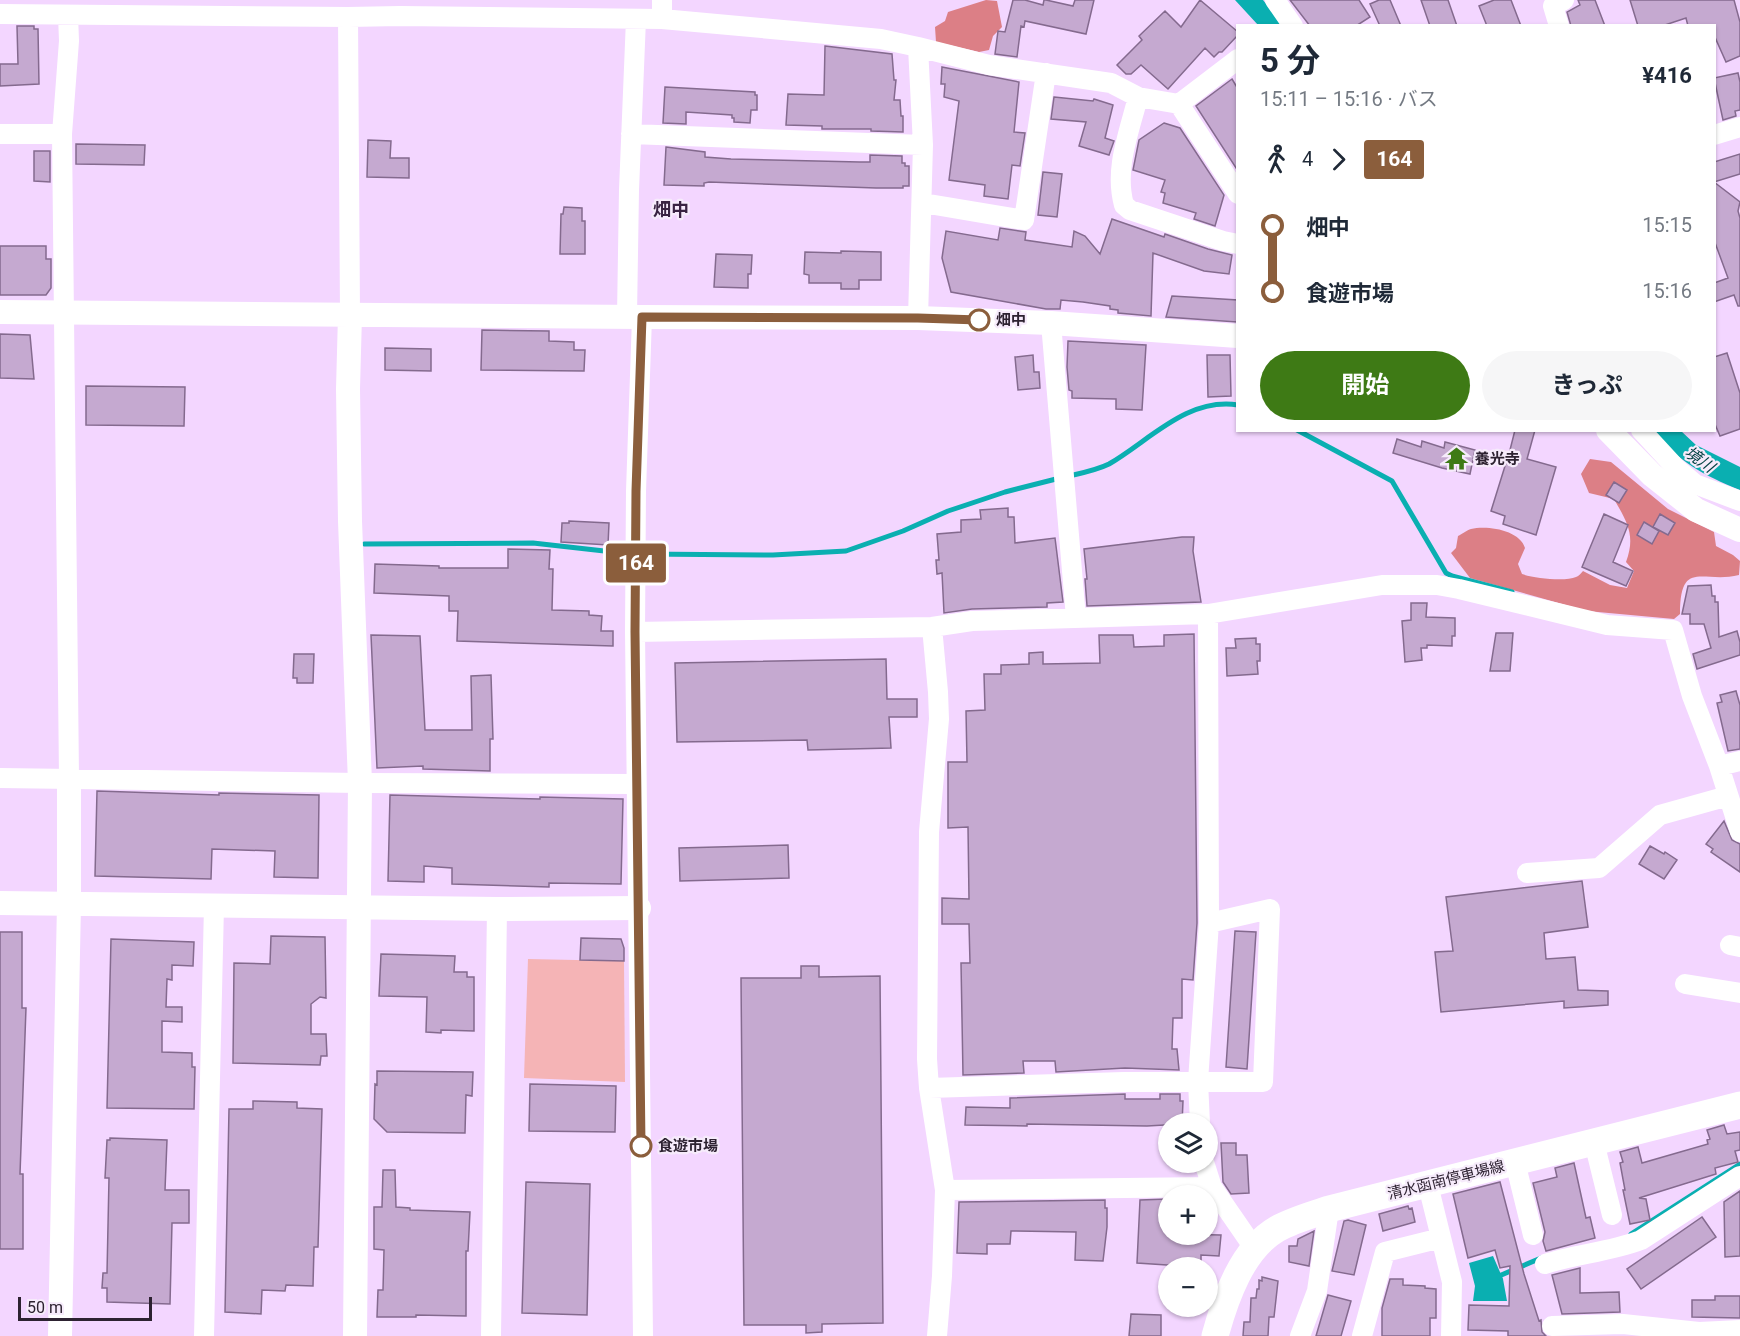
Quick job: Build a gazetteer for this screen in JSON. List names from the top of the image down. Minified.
{"streets":{"main road":["清水函南停車場線"]},"districts":["畑中"],"water":["境川"],"places":{"other":["畑中","食遊市場"],"temple":["養光寺"]},"lines":["bus line 164"],"scale_bar":"50 m","page":{"on_map":"164","heading":["5 分","15:11 – 15:16 · バス","¥416"],"legs":["4","164"],"list":[{"name":"畑中","value":"15:15"},{"name":"食遊市場","value":"15:16"}],"buttons":["開始","きっぷ"],"map_buttons":["+","−"],"scale":"50 m"}}
